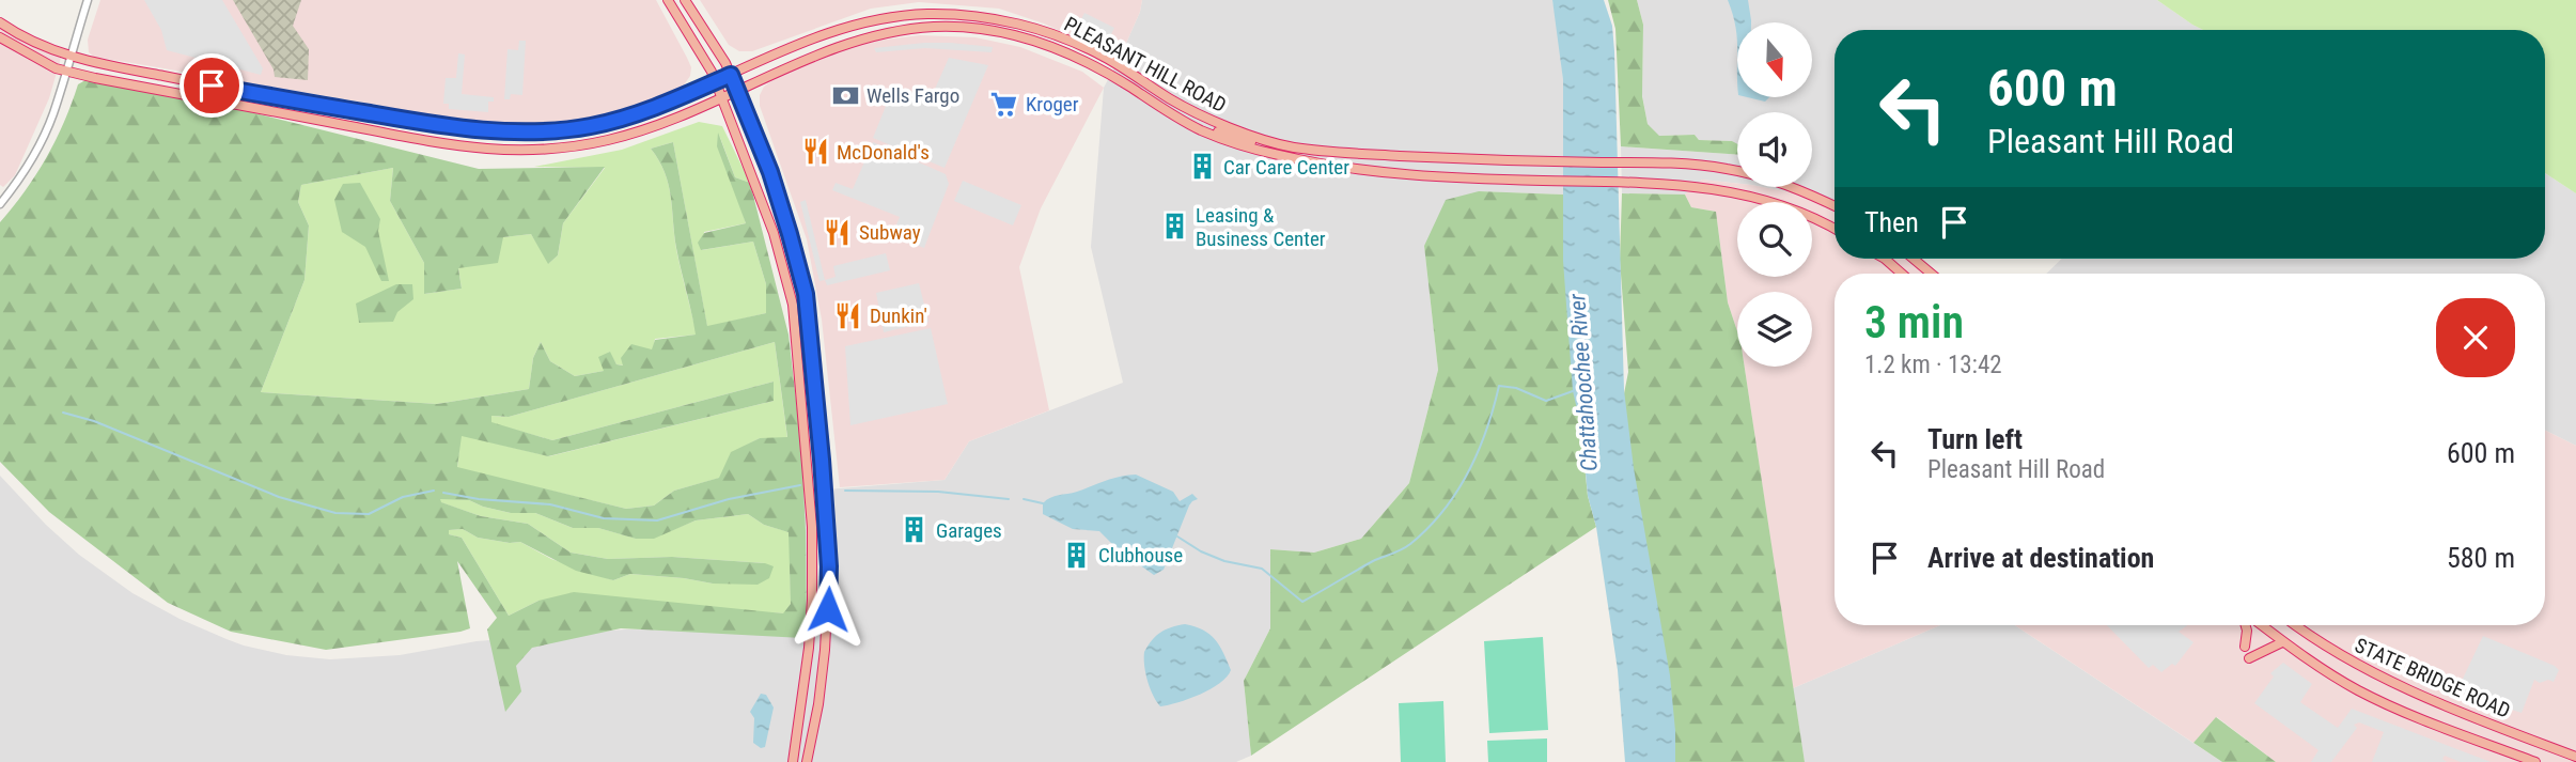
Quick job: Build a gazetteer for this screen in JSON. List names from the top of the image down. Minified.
{"streets":{"highway":["PLEASANT HILL ROAD","STATE BRIDGE ROAD"]},"water":["Chattahoochee River"],"places":{"bank":["Wells Fargo"],"supermarket":["Kroger"],"restaurant":["McDonald's","Subway","Dunkin'"],"building":["Car Care Center","Leasing & Business Center","Garages","Clubhouse"]},"north":"bottom","page":{"turn":["600 m","Pleasant Hill Road"],"then":"Then","heading":["3 min","1.2 km · 13:42"],"list":[{"name":"Turn left","note":"Pleasant Hill Road","value":"600 m"},{"name":"Arrive at destination","value":"580 m"}]}}
